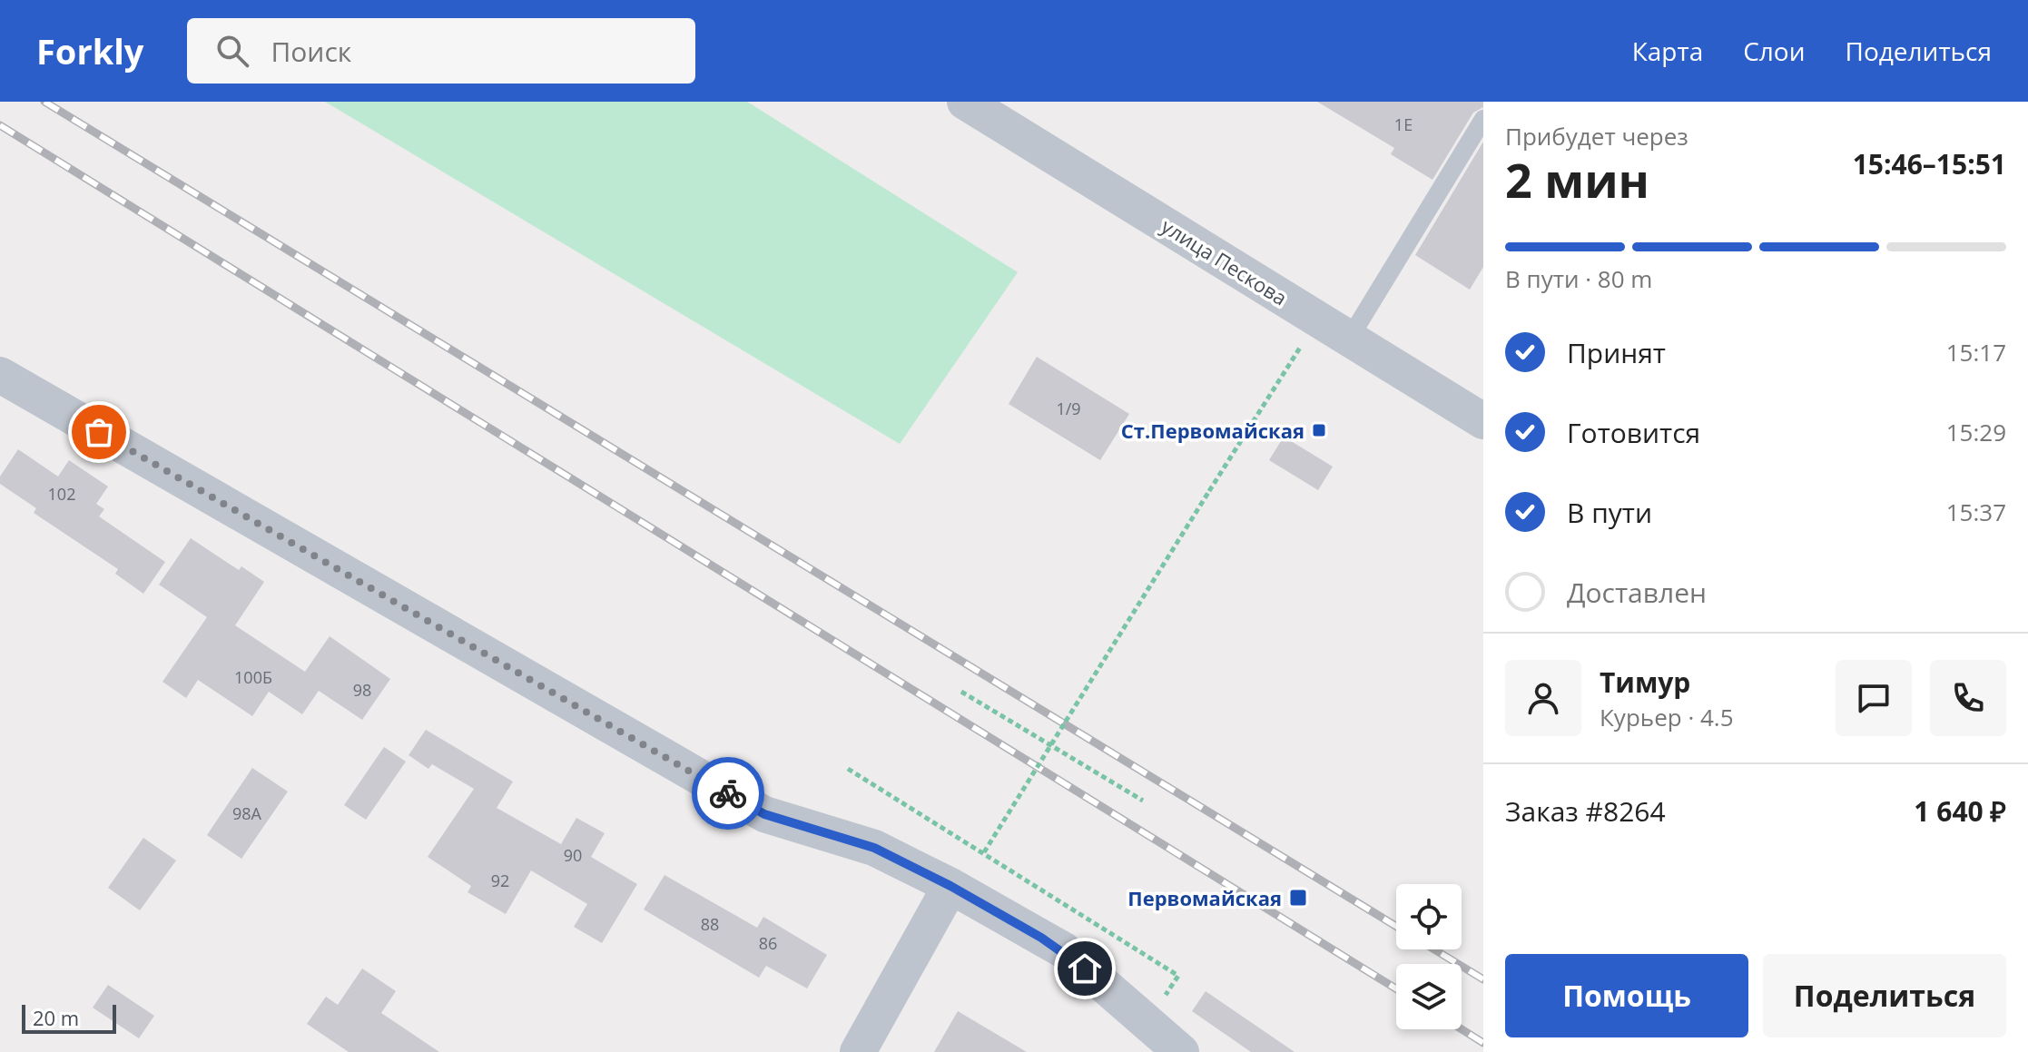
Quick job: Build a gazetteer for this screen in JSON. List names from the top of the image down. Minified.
{"streets":{"street":["улица Пескова"]},"places":{"transit":["Ст.Первомайская","Первомайская"]},"house_numbers":["1Е","1/9","102","100Б","98","98А","90","92","88","86"],"scale_bar":"20 m","page":{"header":"Forkly","search":"Поиск","nav":["Карта","Слои","Поделиться"],"heading":["2 мин","Прибудет через","15:46–15:51"],"panel":["Тимур","Курьер · 4.5","Заказ #8264","1 640 ₽"],"bar":"В пути · 80 m","list":[["Принят","15:17"],["Готовится","15:29"],["В пути","15:37"],"Доставлен"],"buttons":["Помощь","Поделиться"],"scale":"20 m"}}
